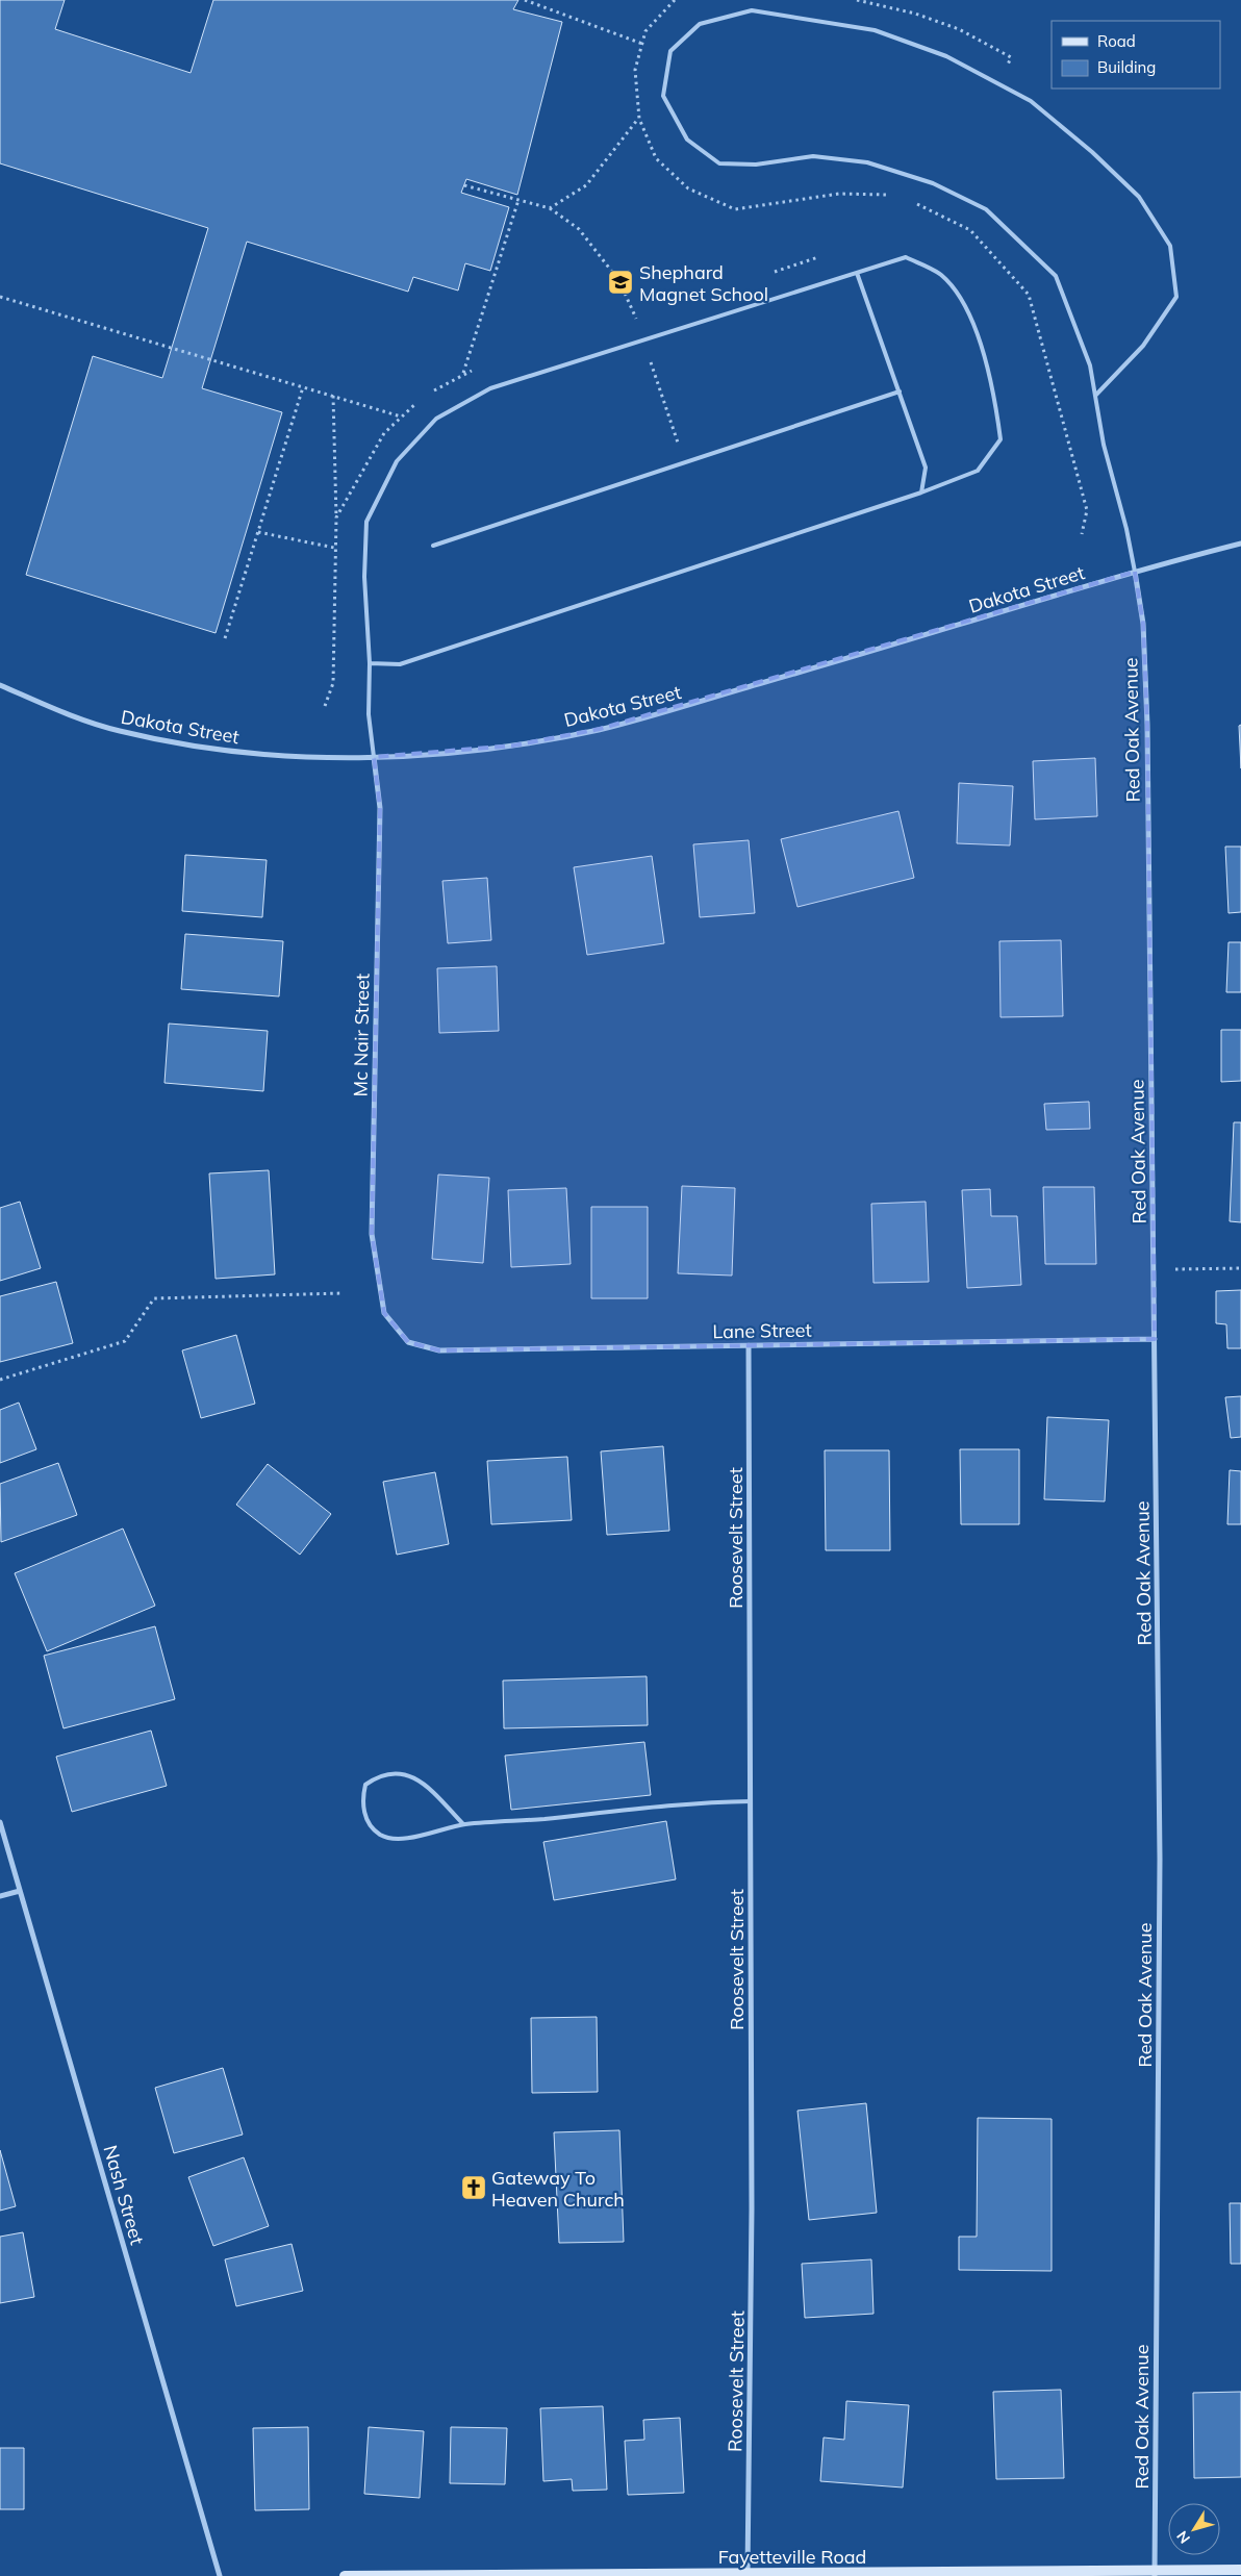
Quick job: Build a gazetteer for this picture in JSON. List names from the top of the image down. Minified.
{"streets":{"main road":["Fayetteville Road"],"street":["Dakota Street","Red Oak Avenue","Mc Nair Street","Lane Street","Roosevelt Street","Nash Street"]},"crossings":[["Dakota Street","Red Oak Avenue"],["Dakota Street","Mc Nair Street"],["Red Oak Avenue","Lane Street"],["Red Oak Avenue","Fayetteville Road"],["Mc Nair Street","Lane Street"],["Lane Street","Roosevelt Street"],["Roosevelt Street","Fayetteville Road"]],"places":{"school or university":["Shephard Magnet School"],"church":["Gateway To Heaven Church"]},"legend":["Road","Building"],"north":"bottom left"}
